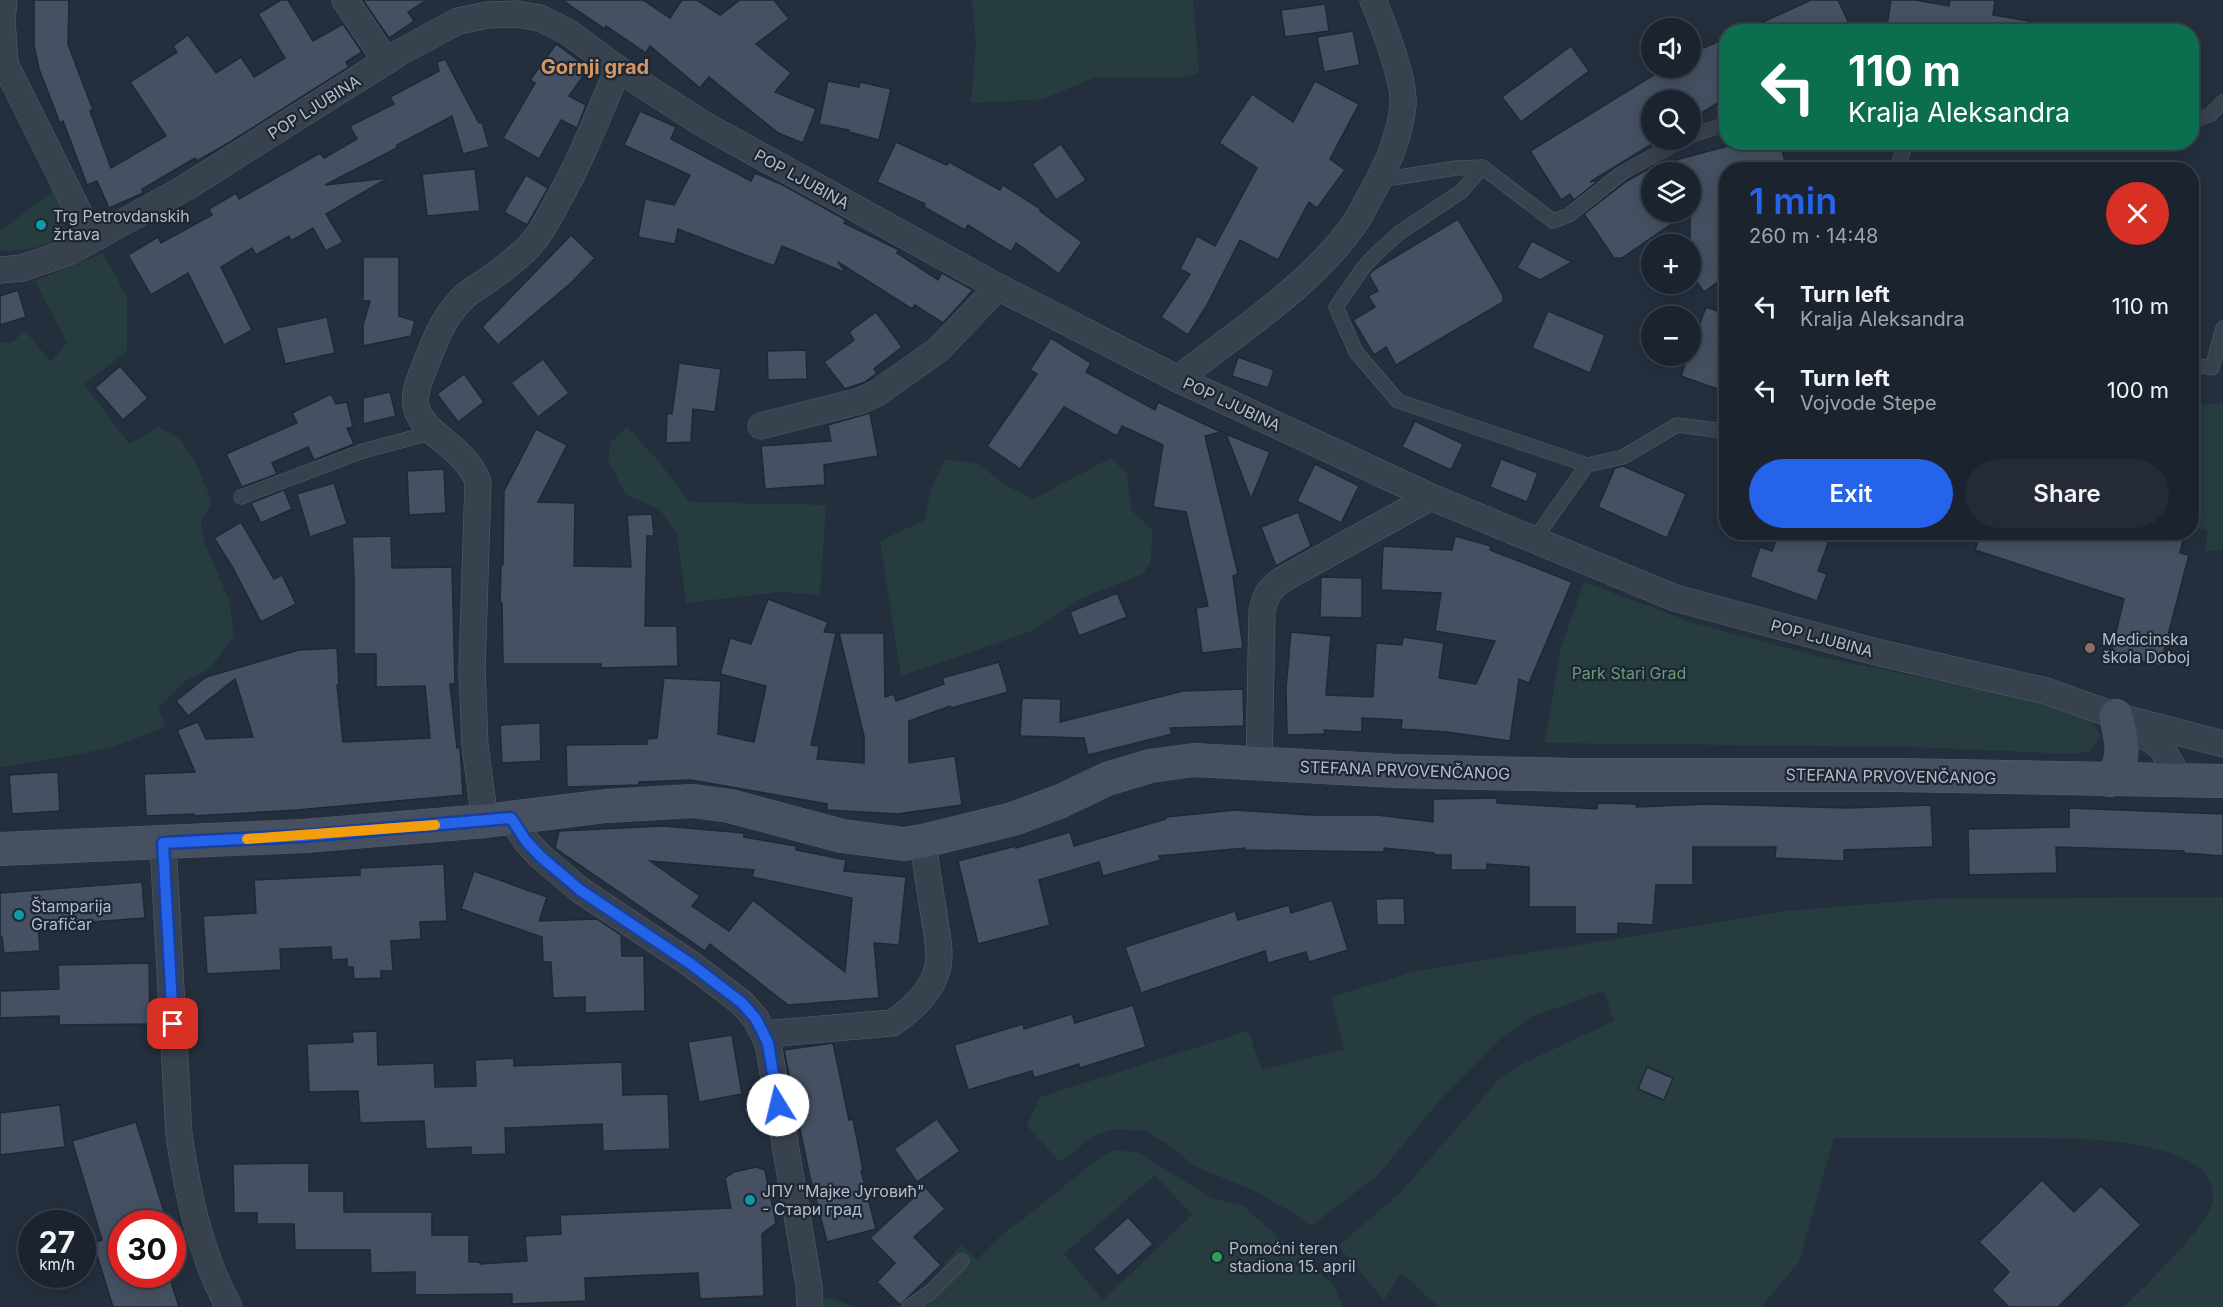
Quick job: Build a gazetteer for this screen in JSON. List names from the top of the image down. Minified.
{"streets":{"street":["POP LJUBINA","STEFANA PRVOVENČANOG"]},"districts":["Gornji grad"],"parks":["Park Stari Grad"],"places":["Trg Petrovdanskih žrtava","Medicinska škola Doboj","Štamparija Grafičar","ЈПУ \"Мајке Југовић\" - Стари град","Pomoćni teren stadiona 15. april"],"page":{"map_buttons":["+","−"],"turn":["110 m","Kralja Aleksandra"],"heading":["1 min","260 m · 14:48"],"list":[{"name":"Turn left","note":"Kralja Aleksandra","value":"110 m"},{"name":"Turn left","note":"Vojvode Stepe","value":"100 m"}],"buttons":["Exit","Share"],"speed":"27 km/h","limit":"30"}}
